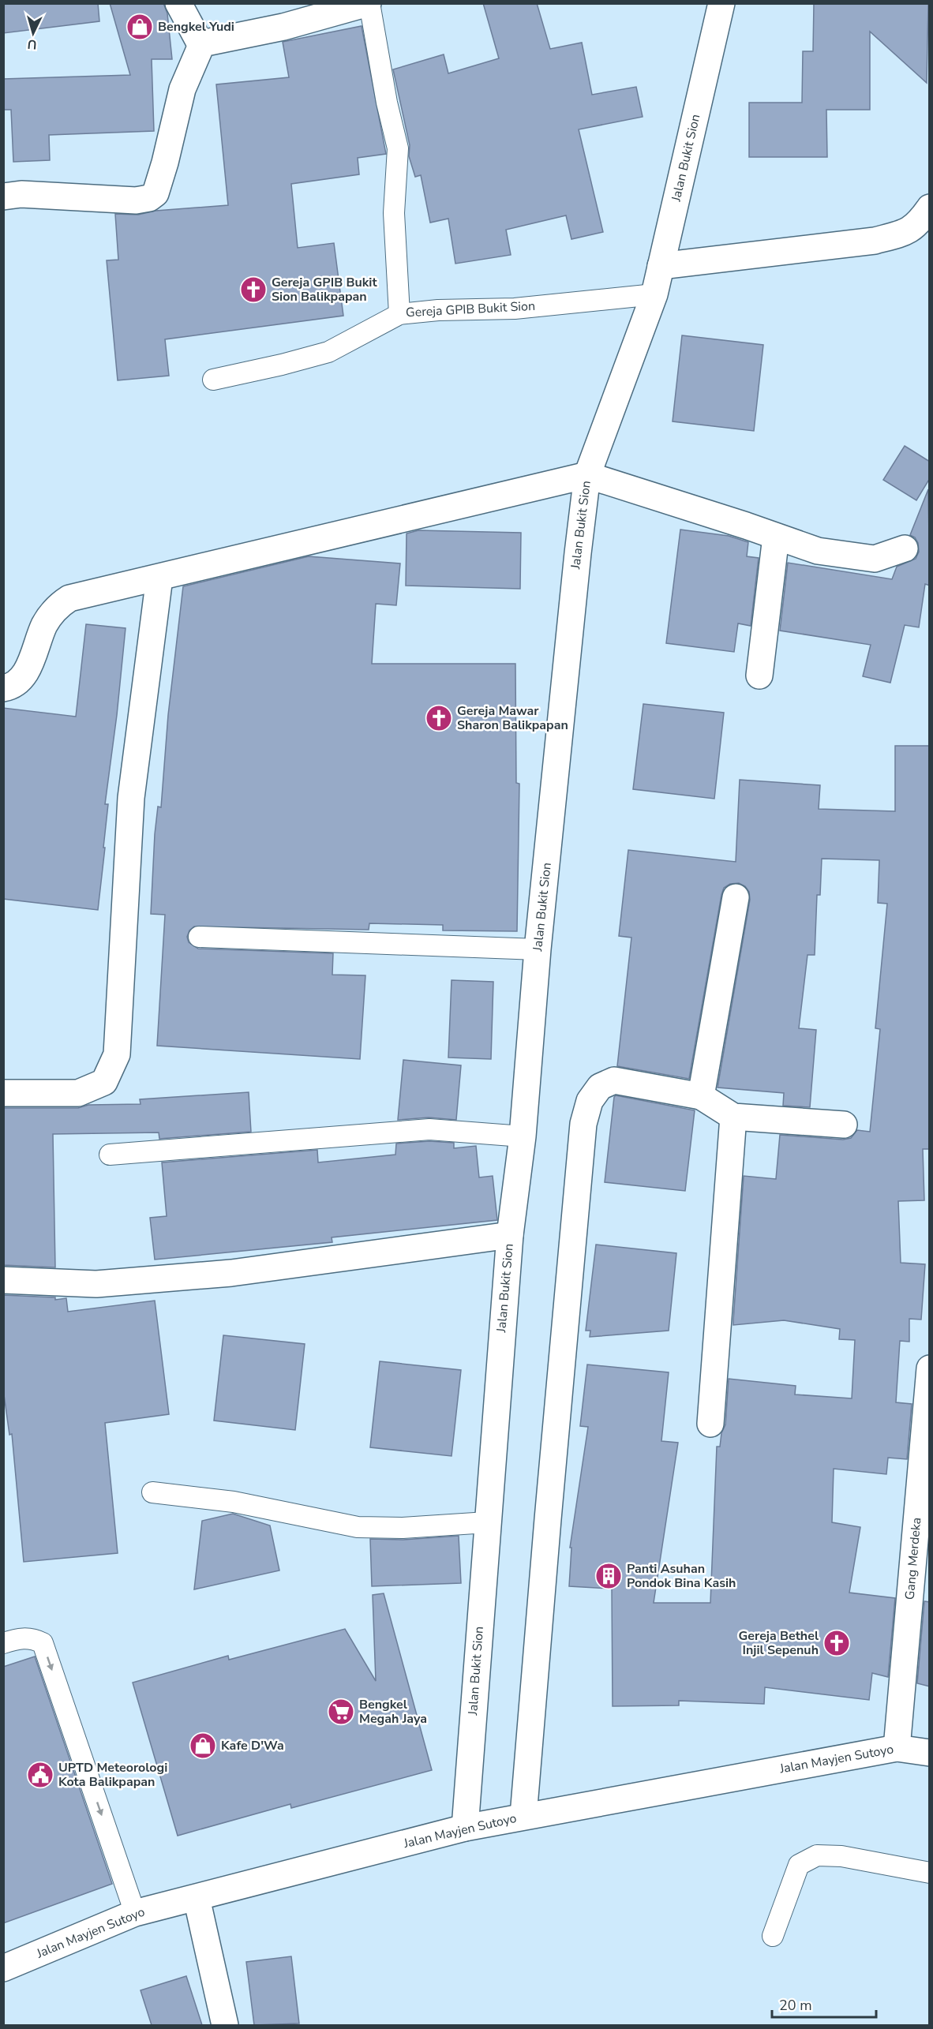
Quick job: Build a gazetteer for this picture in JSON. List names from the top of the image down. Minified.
{"streets":{"street":["Jalan Bukit Sion","Gang Merdeka","Jalan Mayjen Sutoyo"],"lane":["Gereja GPIB Bukit Sion"]},"crossings":[["Jalan Bukit Sion","Gereja GPIB Bukit Sion"],["Jalan Bukit Sion","Jalan Mayjen Sutoyo"],["Gang Merdeka","Jalan Mayjen Sutoyo"]],"places":{"shop":["Bengkel Yudi","Kafe D'Wa"],"church":["Gereja GPIB Bukit Sion Balikpapan","Gereja Mawar Sharon Balikpapan","Gereja Bethel Injil Sepenuh"],"building":["Panti Asuhan Pondok Bina Kasih"],"supermarket":["Bengkel Megah Jaya"],"public building":["UPTD Meteorologi Kota Balikpapan"]},"scale_bar":"20 m","north":"bottom"}
